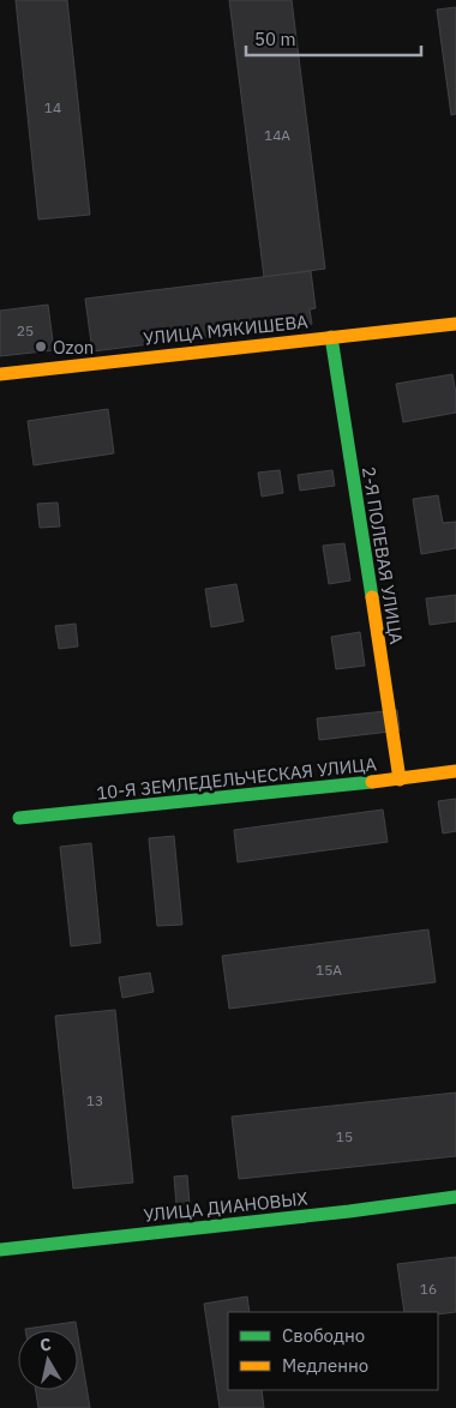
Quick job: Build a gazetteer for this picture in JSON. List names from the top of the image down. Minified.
{"streets":{"street":["УЛИЦА МЯКИШЕВА","2-Я ПОЛЕВАЯ УЛИЦА","10-Я ЗЕМЛЕДЕЛЬЧЕСКАЯ УЛИЦА","УЛИЦА ДИАНОВЫХ"]},"crossings":[["УЛИЦА МЯКИШЕВА","2-Я ПОЛЕВАЯ УЛИЦА"],["2-Я ПОЛЕВАЯ УЛИЦА","10-Я ЗЕМЛЕДЕЛЬЧЕСКАЯ УЛИЦА"]],"places":["Ozon"],"house_numbers":["14","14А","25","15А","13","15","16"],"legend":["Свободно","Медленно"],"scale_bar":"50 m","north":"top"}
